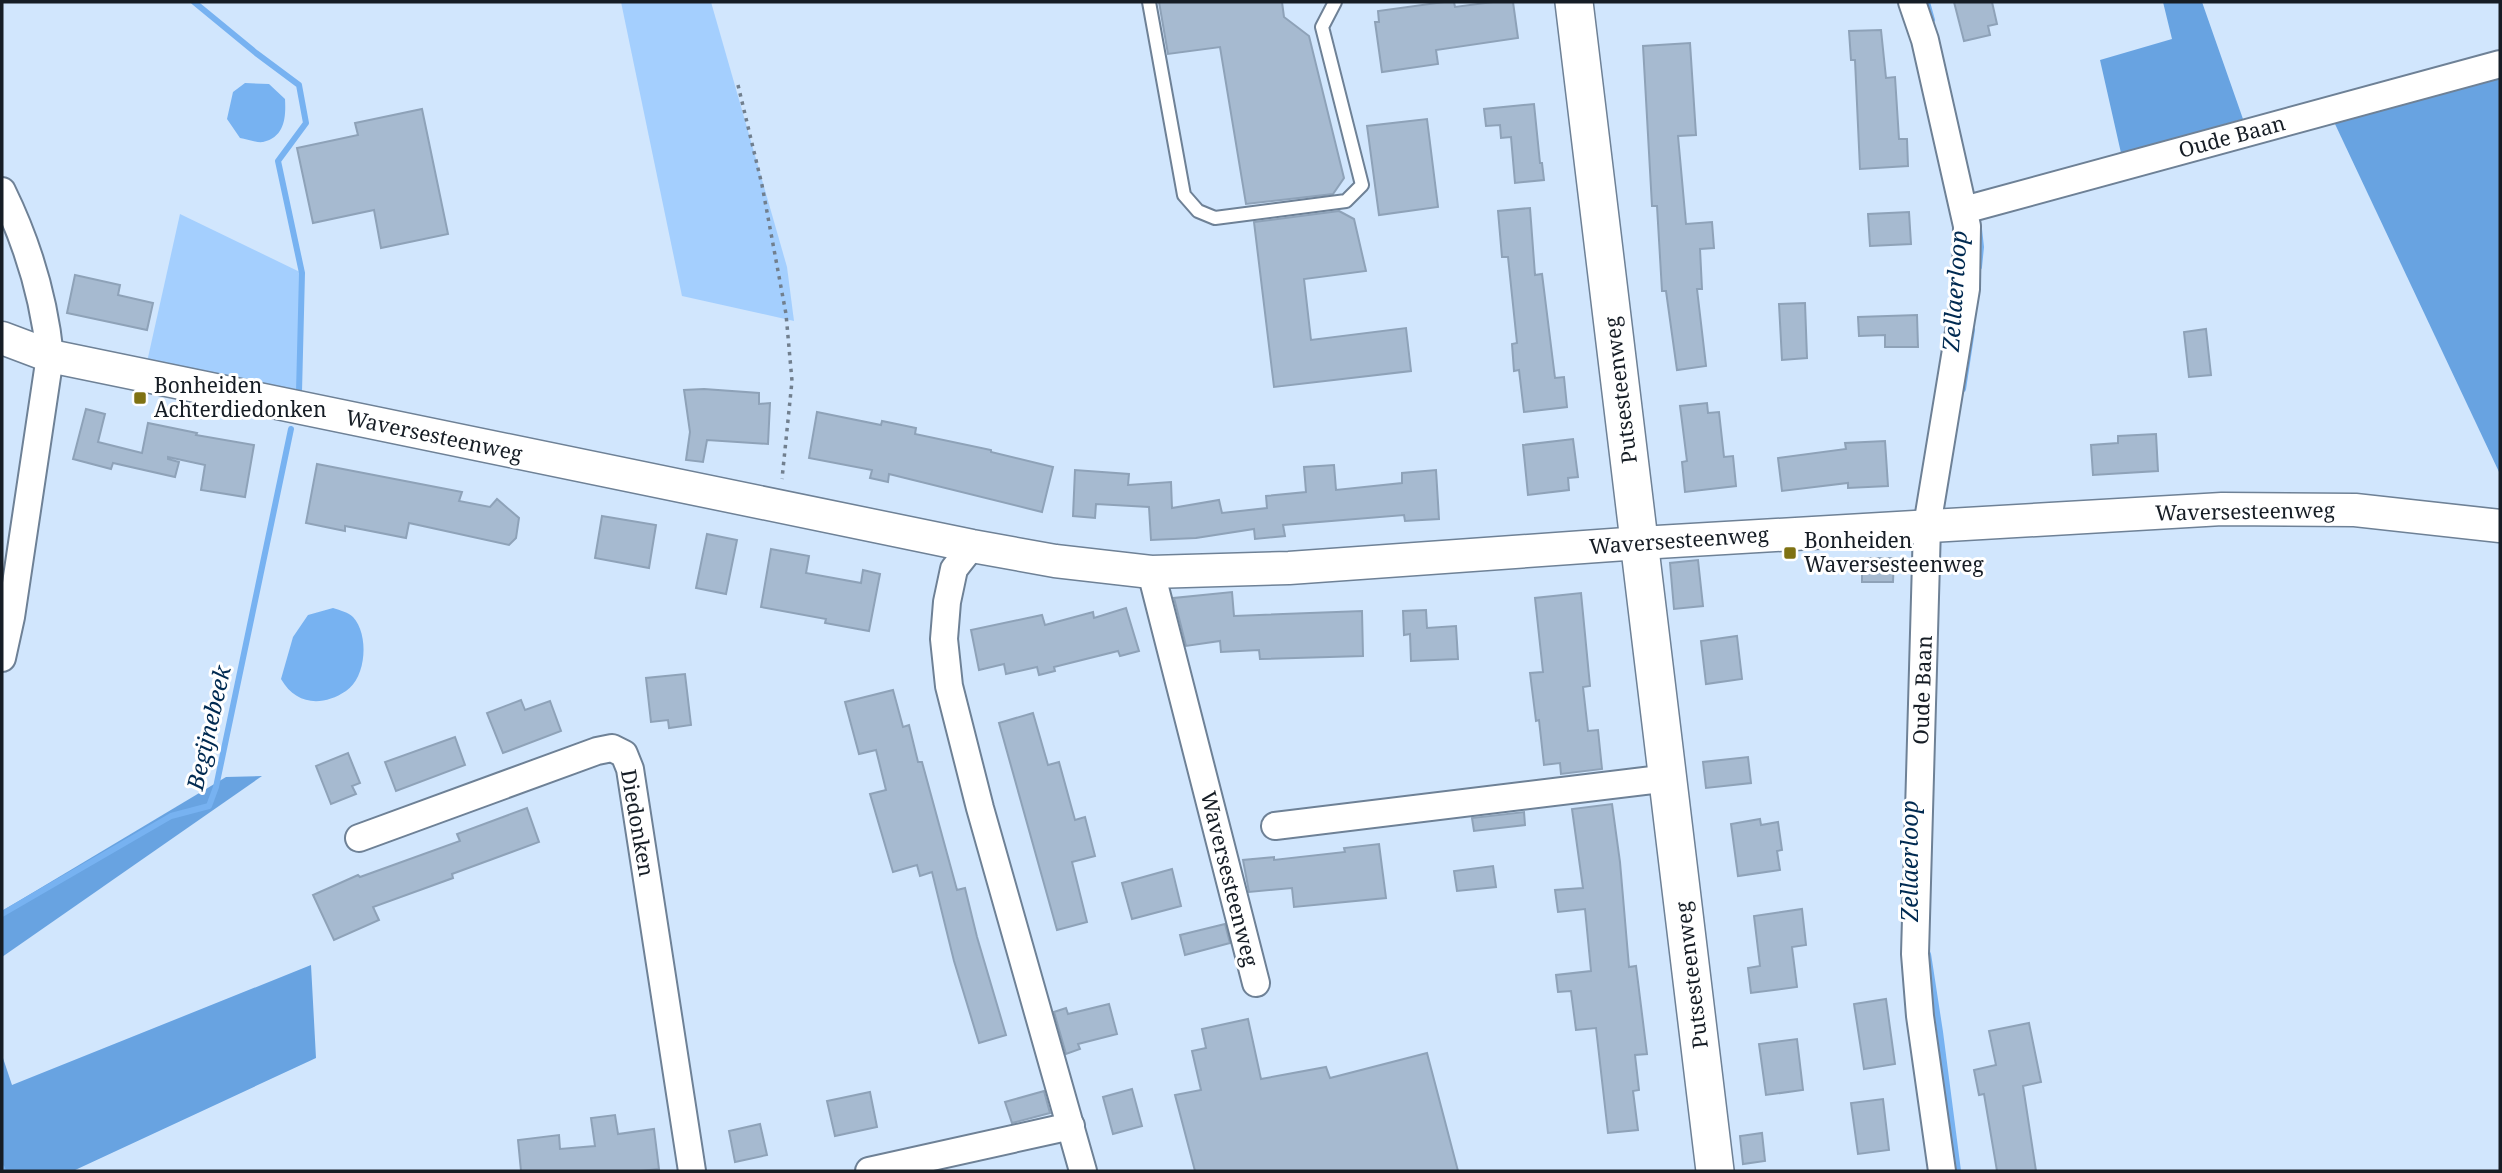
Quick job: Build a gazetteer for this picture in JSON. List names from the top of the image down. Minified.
{"streets":{"main road":["Putsesteenweg"],"street":["Oude Baan","Waversesteenweg","Diedonken"]},"crossings":[["Oude Baan","Waversesteenweg"],["Putsesteenweg","Waversesteenweg"]],"water":["Zellaerloop","Begijnebeek"],"places":{"transit":["Bonheiden Achterdiedonken","Bonheiden Waversesteenweg"]}}
